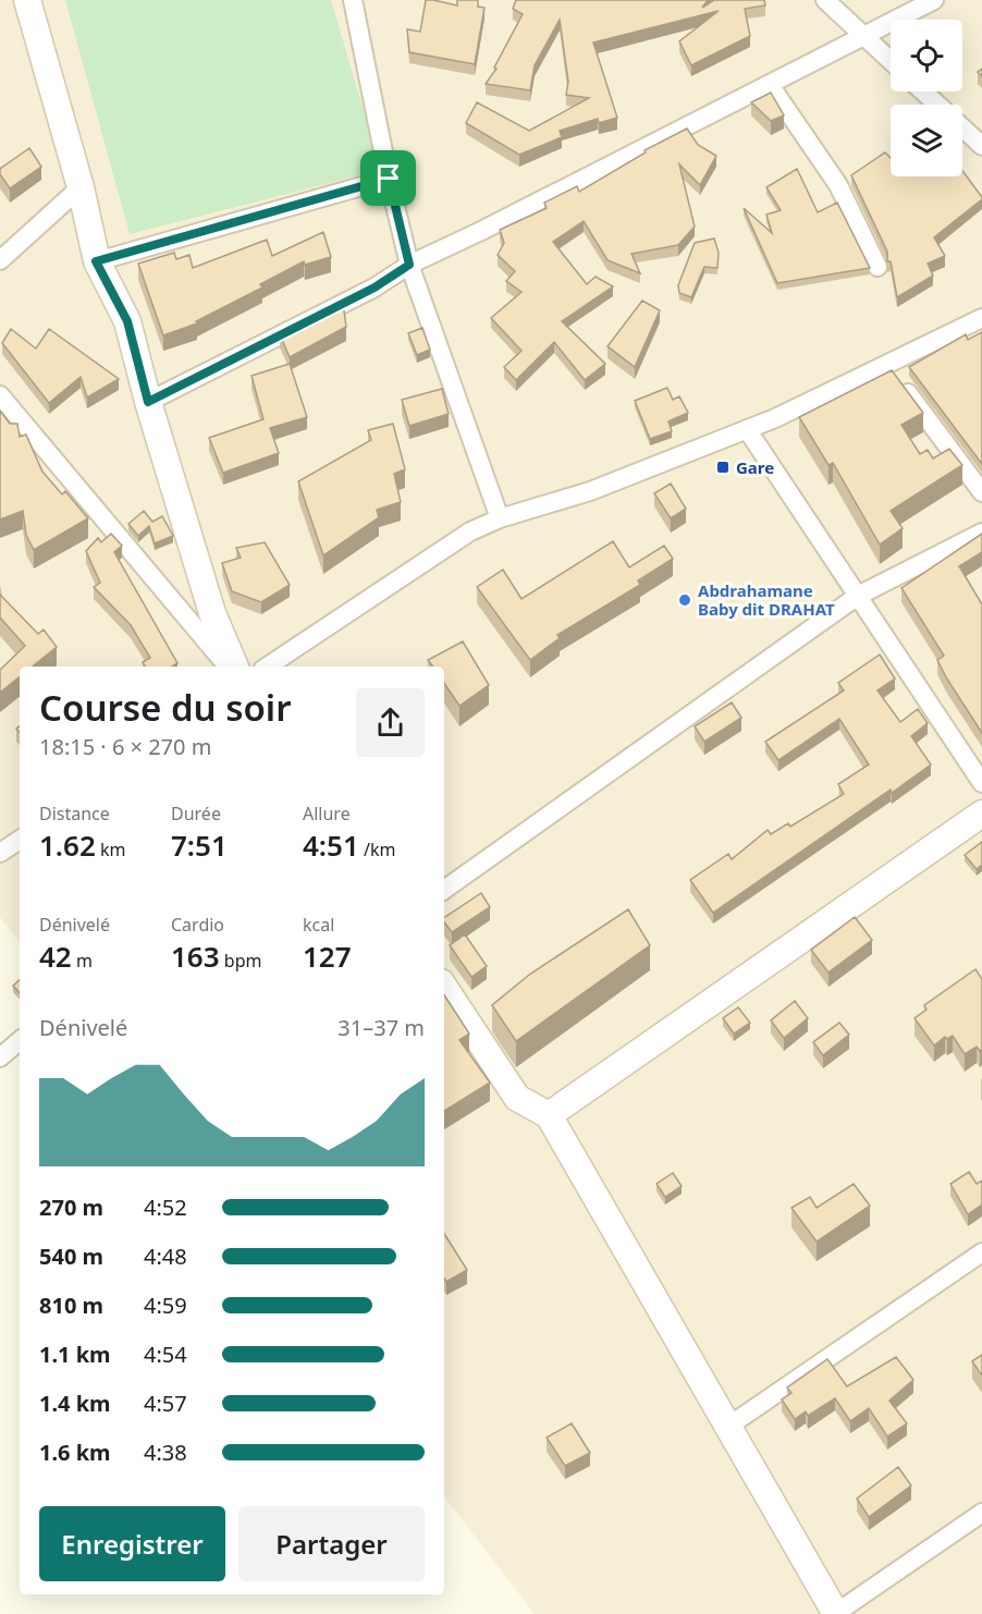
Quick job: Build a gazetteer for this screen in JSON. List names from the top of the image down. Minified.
{"places":{"transit":["Gare"],"other":["Abdrahamane Baby dit DRAHAT"]},"page":{"heading":["Course du soir","18:15 · 6 × 270 m"],"stats":[["Distance","1.62 km"],["Durée","7:51"],["Allure","4:51 /km"],["Dénivelé","42 m"],["Cardio","163 bpm"],["kcal","127"]],"chart":["Dénivelé","31–37 m"],"list":[{"name":"270 m","note":"4:52"},{"name":"540 m","note":"4:48"},{"name":"810 m","note":"4:59"},{"name":"1.1 km","note":"4:54"},{"name":"1.4 km","note":"4:57"},{"name":"1.6 km","note":"4:38"}],"buttons":["Enregistrer","Partager"]}}
